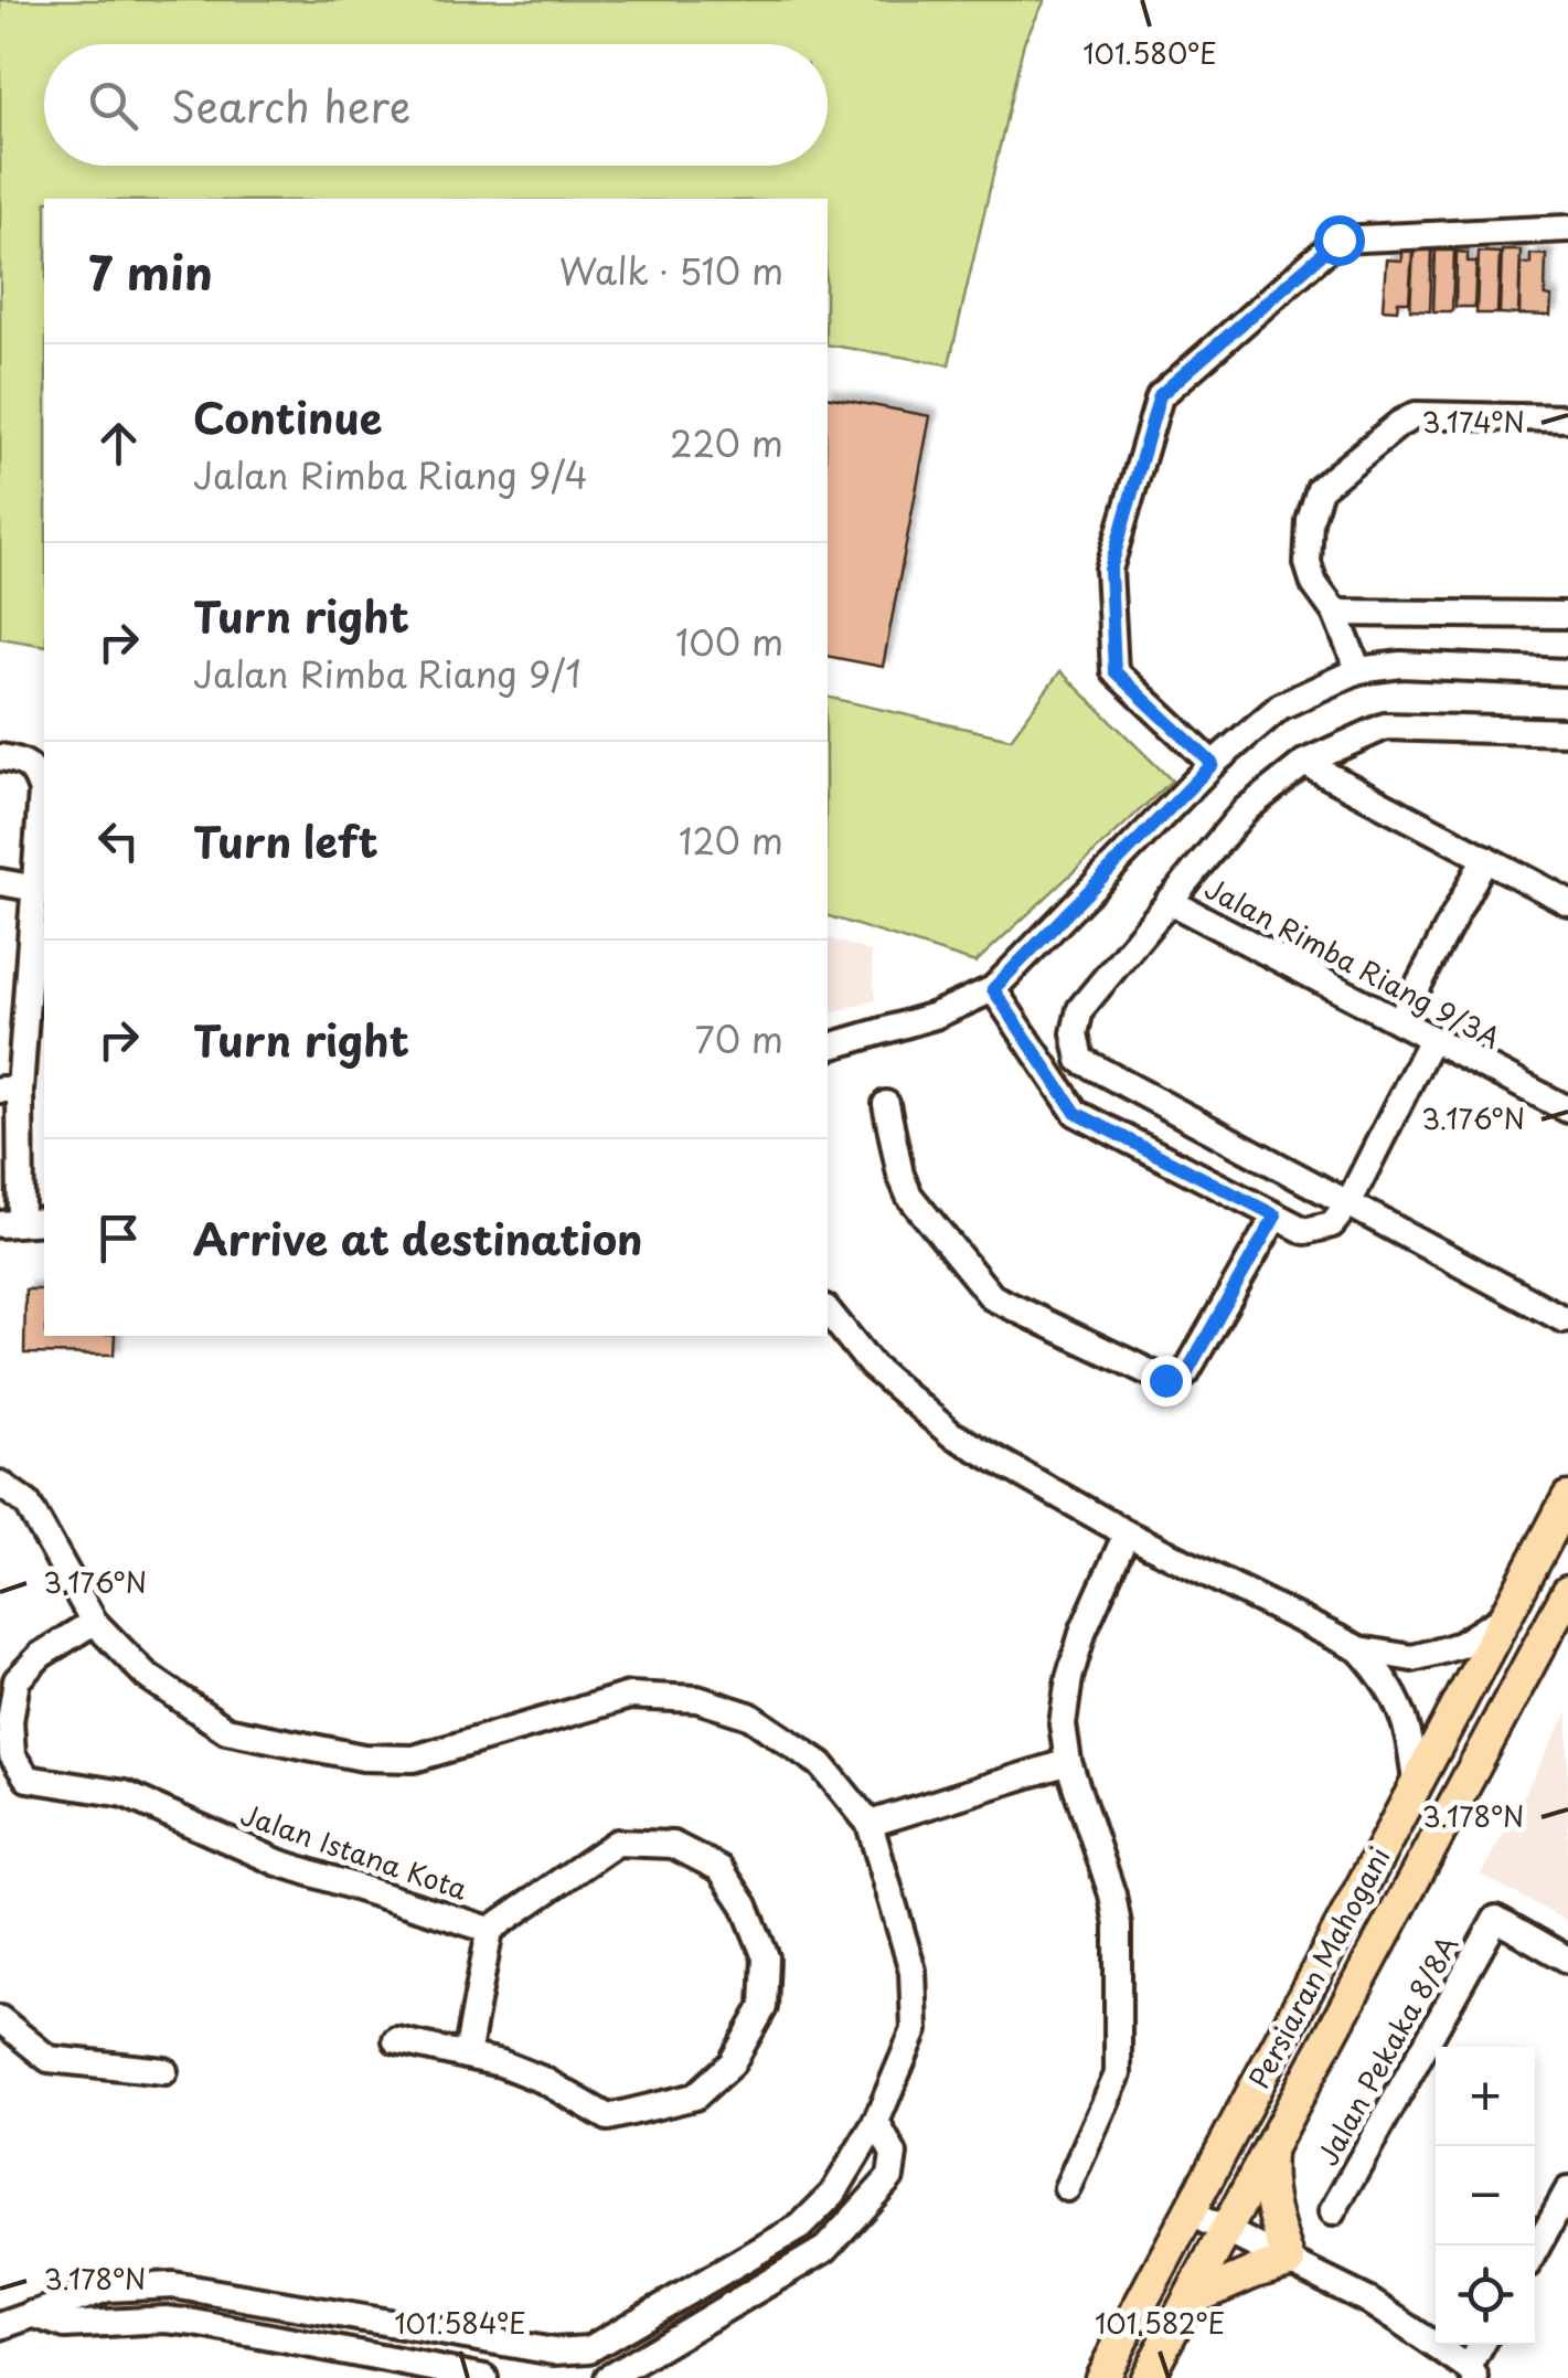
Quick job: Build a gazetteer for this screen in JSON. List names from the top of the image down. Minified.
{"streets":{"main road":["Persiaran Mahogani"],"street":["Jalan Rimba Riang 9/3A","Jalan Istana Kota","Jalan Pekaka 8/8A"]},"page":{"search":"Search here","heading":["7 min","Walk · 510 m"],"list":[["Continue","Jalan Rimba Riang 9/4","220 m"],["Turn right","Jalan Rimba Riang 9/1","100 m"],["Turn left","120 m"],["Turn right","70 m"],"Arrive at destination"],"map_buttons":["+","−"]},"coordinates":["101.580°E","3.174°N","3.176°N","3.178°N","101.584°E","101.582°E"]}
